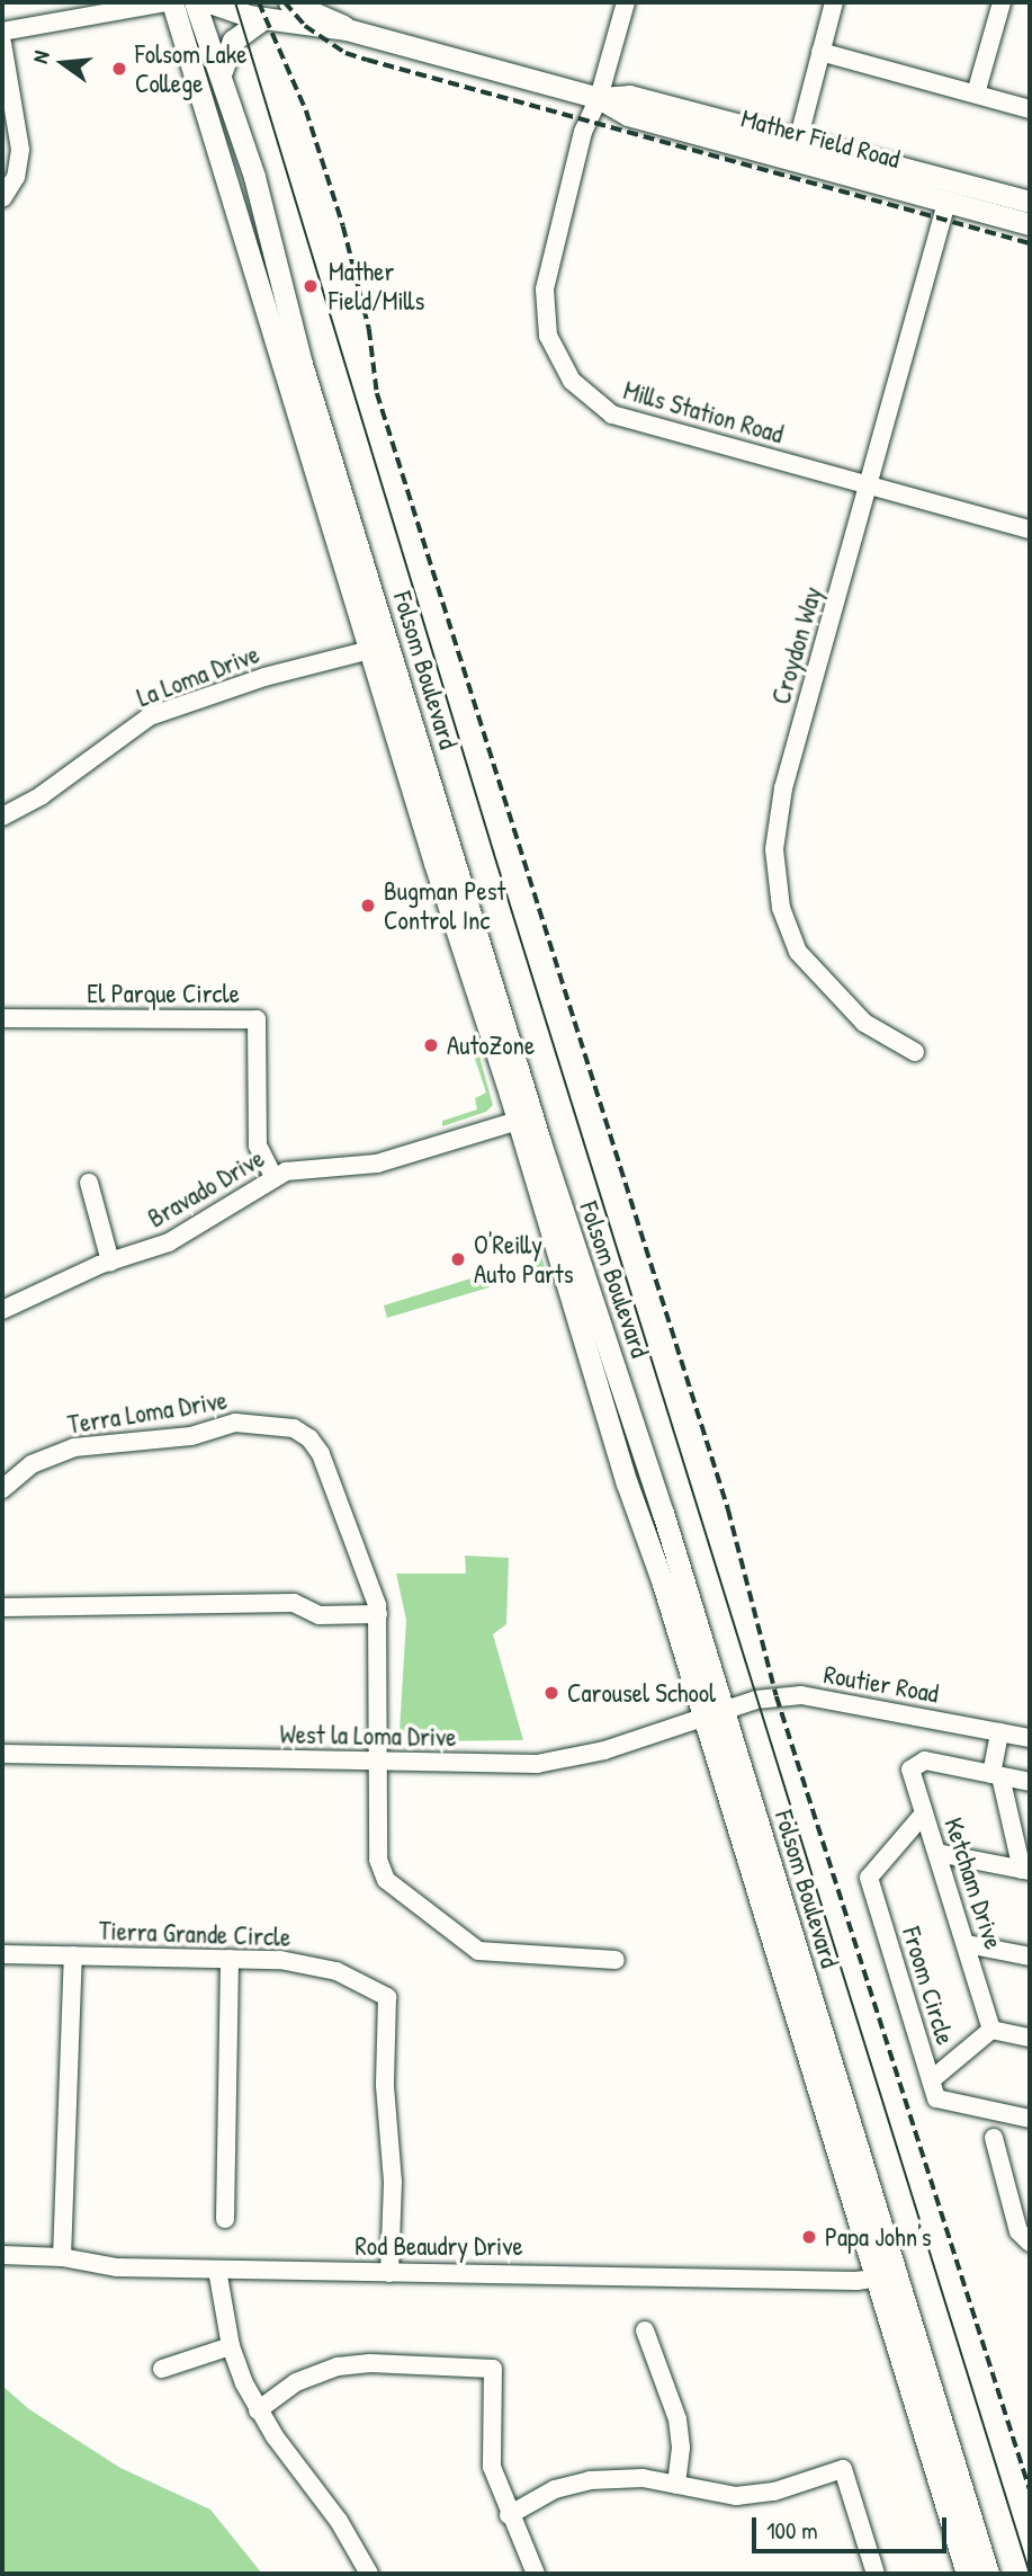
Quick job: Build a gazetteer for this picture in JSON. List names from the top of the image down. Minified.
{"streets":{"main road":["Mather Field Road","Folsom Boulevard"],"street":["Mills Station Road","Croydon Way","La Loma Drive","El Parque Circle","Bravado Drive","Terra Loma Drive","Routier Road","West la Loma Drive","Ketcham Drive","Tierra Grande Circle","Froom Circle","Rod Beaudry Drive"]},"crossings":[["Mather Field Road","Mills Station Road"],["Mather Field Road","Croydon Way"],["Mills Station Road","Croydon Way"],["Folsom Boulevard","La Loma Drive"],["Folsom Boulevard","Bravado Drive"],["Folsom Boulevard","Routier Road"],["Folsom Boulevard","West la Loma Drive"],["Folsom Boulevard","Rod Beaudry Drive"],["El Parque Circle","Bravado Drive"],["Terra Loma Drive","West la Loma Drive"],["Routier Road","West la Loma Drive"],["Ketcham Drive","Froom Circle"],["Tierra Grande Circle","Rod Beaudry Drive"]],"places":["Folsom Lake College","Mather Field/Mills","Bugman Pest Control Inc","AutoZone","O'Reilly Auto Parts","Carousel School","Papa John's"],"scale_bar":"100 m","north":"left"}
